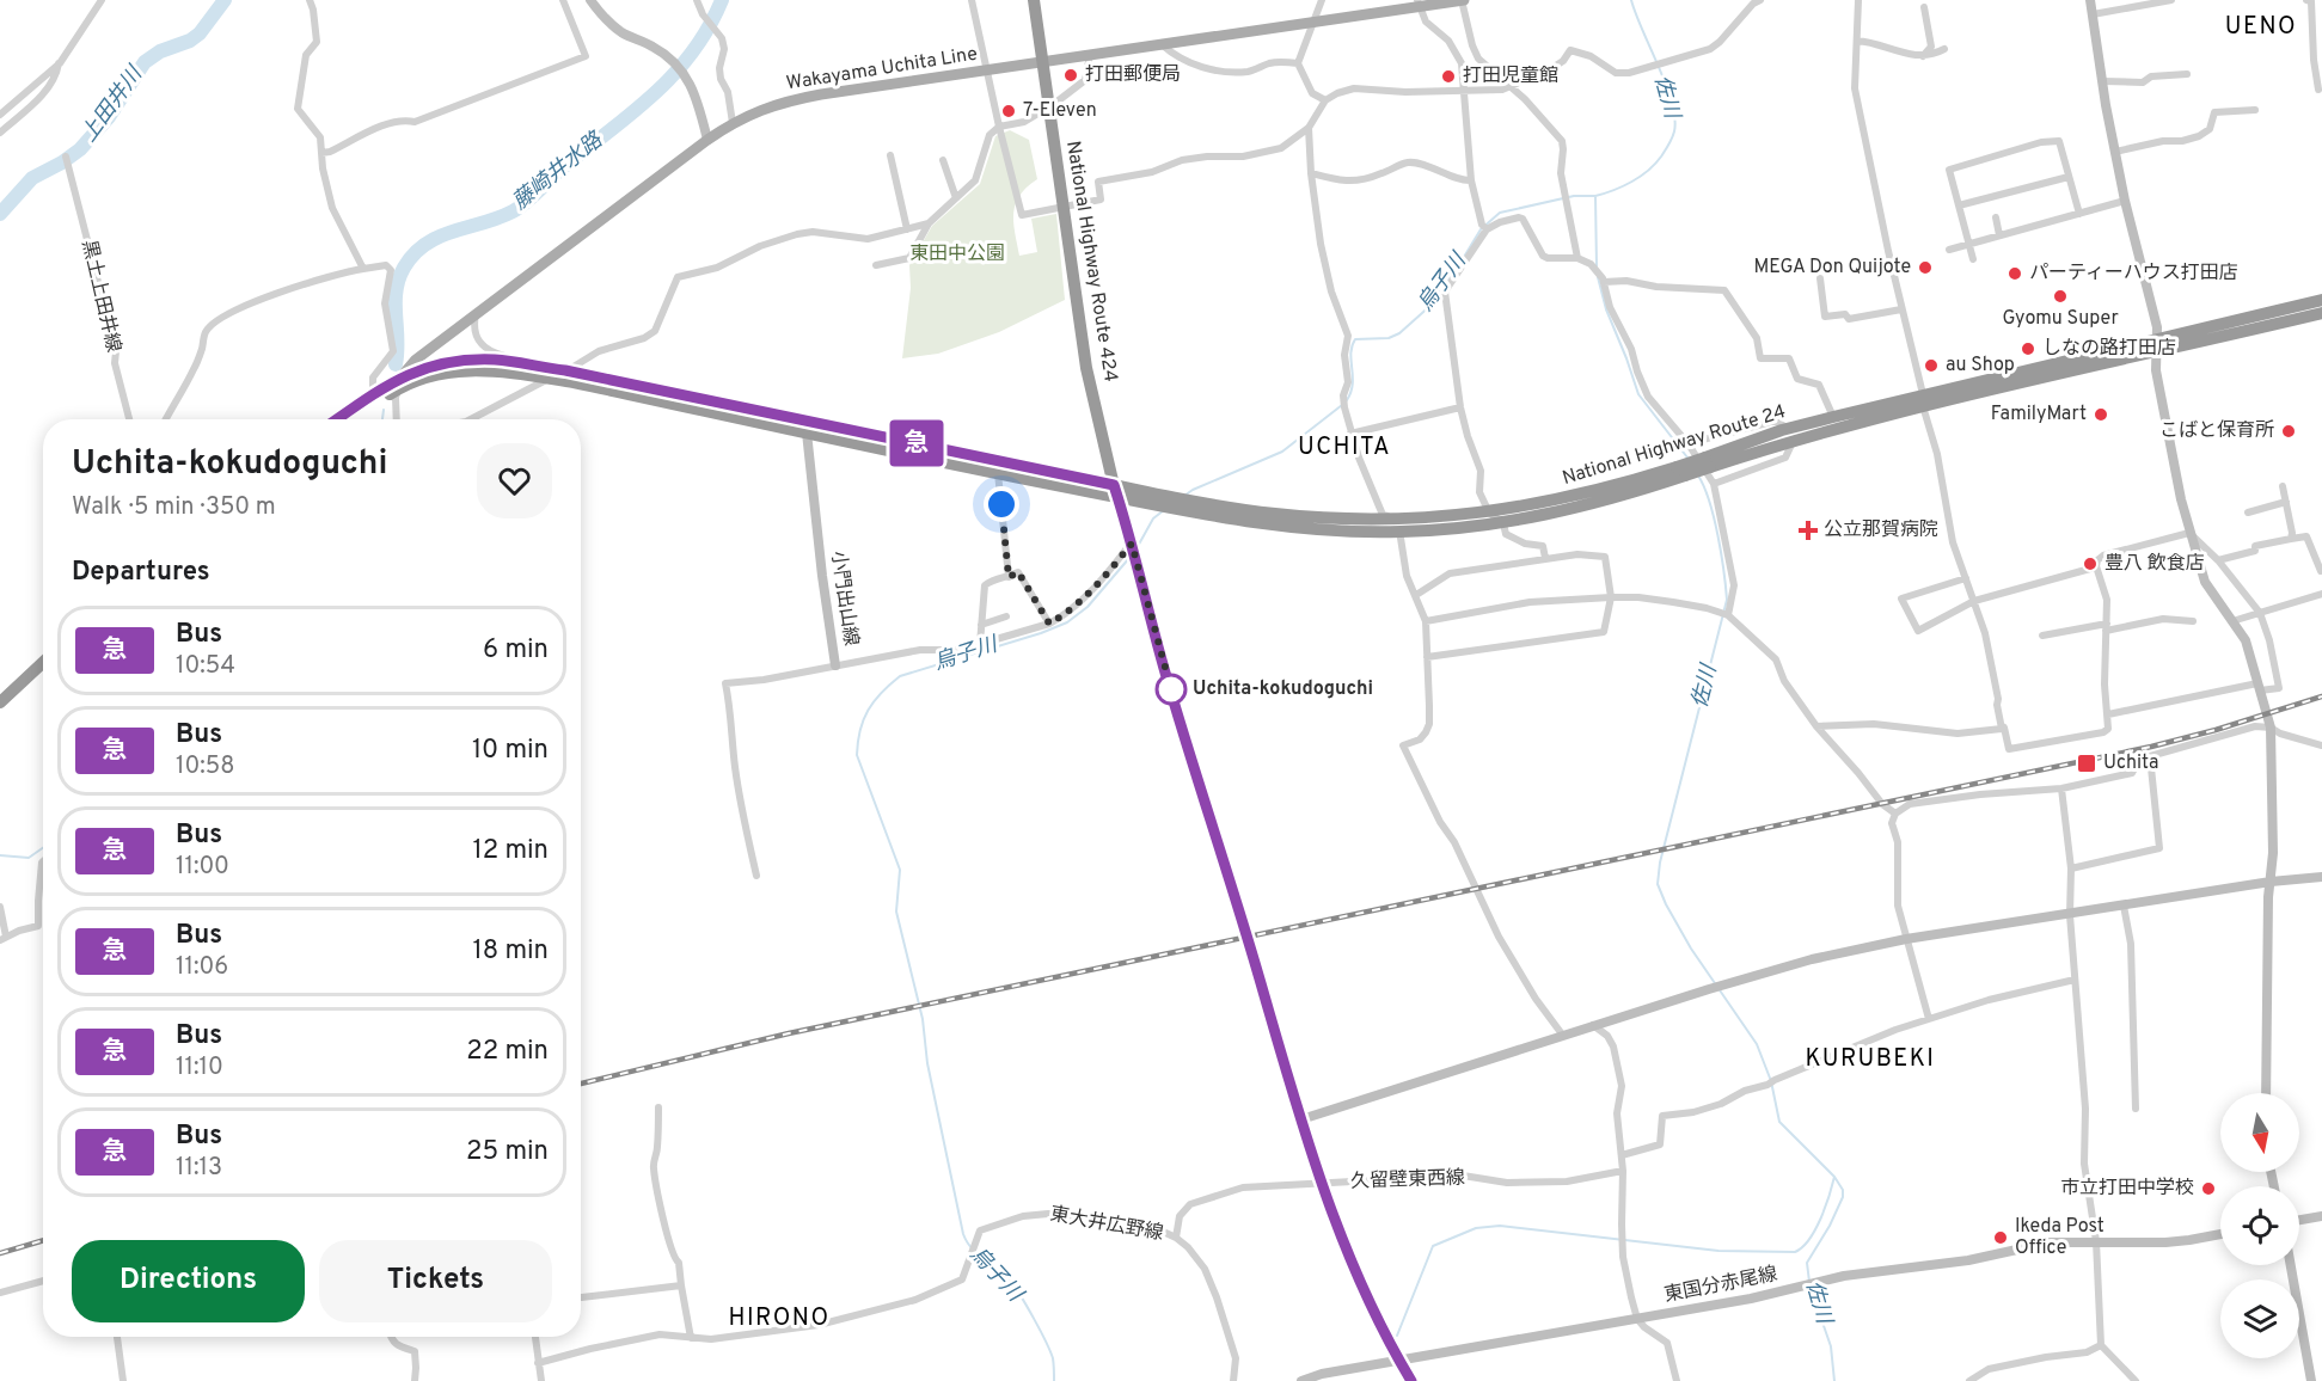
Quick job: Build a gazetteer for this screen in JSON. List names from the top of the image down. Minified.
{"streets":{"highway":["National Highway Route 424","National Highway Route 24"],"main road":["Wakayama Uchita Line"],"street":["黒土上田井線","小門出山線","久留壁東西線","東大井広野線","東国分赤尾線"]},"crossings":[["Wakayama Uchita Line","National Highway Route 424"],["Wakayama Uchita Line","National Highway Route 24"],["National Highway Route 424","National Highway Route 24"],["National Highway Route 24","小門出山線"],["久留壁東西線","東大井広野線"]],"districts":["UENO","UCHITA","KURUBEKI","HIRONO"],"water":["佐川","上田井川","藤崎井水路","烏子川"],"parks":["東田中公園"],"places":{"other":["打田郵便局","打田児童館","7-Eleven","MEGA Don Quijote","パーティーハウス打田店","Gyomu Super","しなの路打田店","au Shop","FamilyMart","こばと保育所","豊八 飲食店","Uchita-kokudoguchi","市立打田中学校","Ikeda Post Office"],"health":["公立那賀病院"],"transit":["Uchita"]},"lines":["bus line 急"],"north":"bottom","page":{"on_map":"急","heading":[["Uchita-kokudoguchi","Walk · 5 min · 350 m"],"Departures"],"list":[{"mark":"急","name":"Bus","note":"10:54","value":"6 min"},{"mark":"急","name":"Bus","note":"10:58","value":"10 min"},{"mark":"急","name":"Bus","note":"11:00","value":"12 min"},{"mark":"急","name":"Bus","note":"11:06","value":"18 min"},{"mark":"急","name":"Bus","note":"11:10","value":"22 min"},{"mark":"急","name":"Bus","note":"11:13","value":"25 min"}],"buttons":["Directions","Tickets"]}}
